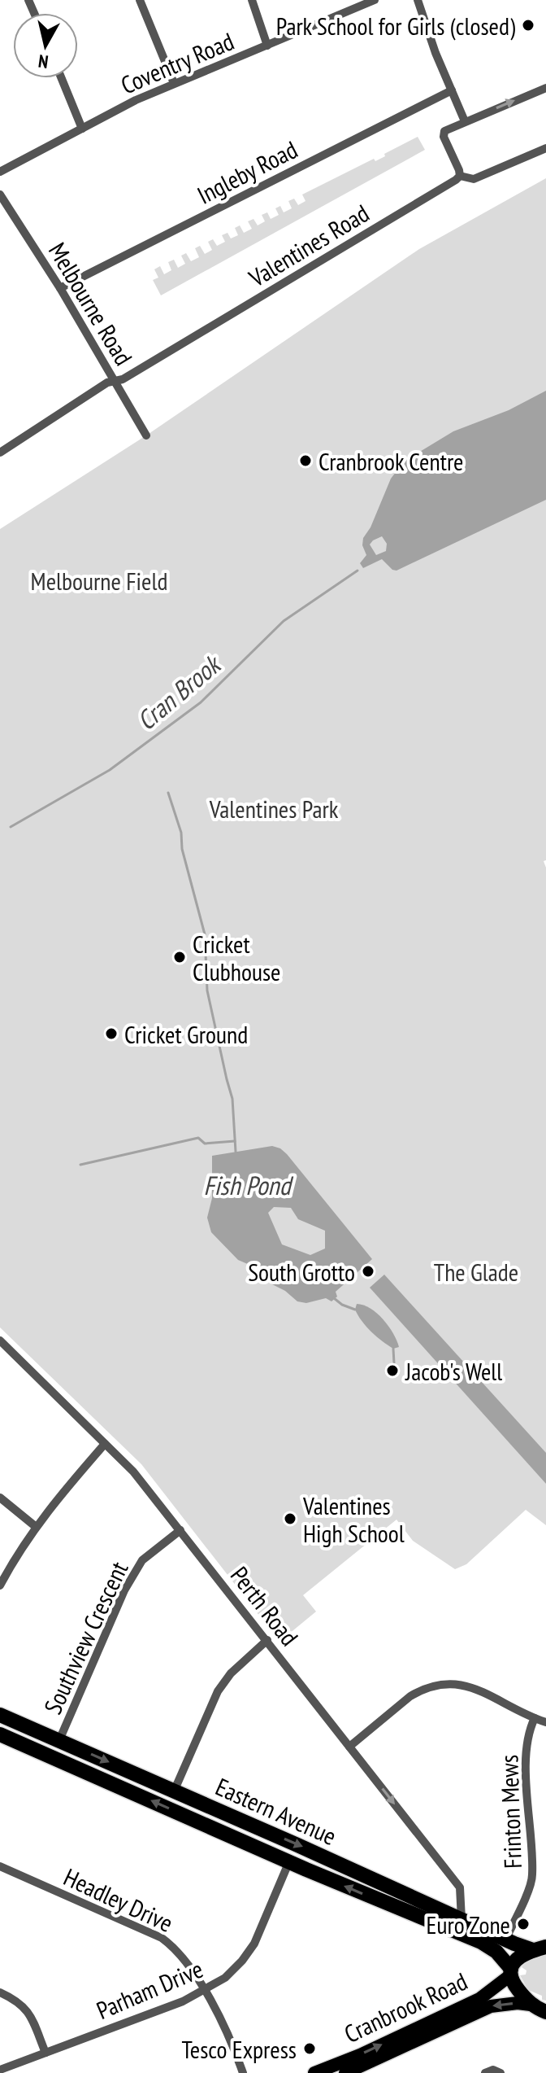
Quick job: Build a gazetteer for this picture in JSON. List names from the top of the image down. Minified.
{"streets":{"highway":["Eastern Avenue"],"main road":["Cranbrook Road"],"street":["Coventry Road","Ingleby Road","Valentines Road","Melbourne Road","Perth Road","Southview Crescent","Frinton Mews","Headley Drive","Parham Drive"]},"crossings":[["Ingleby Road","Melbourne Road"],["Valentines Road","Melbourne Road"],["Perth Road","Southview Crescent"],["Perth Road","Eastern Avenue"],["Southview Crescent","Eastern Avenue"],["Eastern Avenue","Frinton Mews"],["Eastern Avenue","Parham Drive"],["Eastern Avenue","Cranbrook Road"],["Headley Drive","Parham Drive"]],"water":["Cran Brook","Fish Pond"],"parks":["Melbourne Field","Valentines Park","The Glade"],"places":["Park School for Girls (closed)","Cranbrook Centre","Cricket Clubhouse","Cricket Ground","South Grotto","Jacob's Well","Valentines High School","Euro Zone","Tesco Express"],"north":"bottom"}
